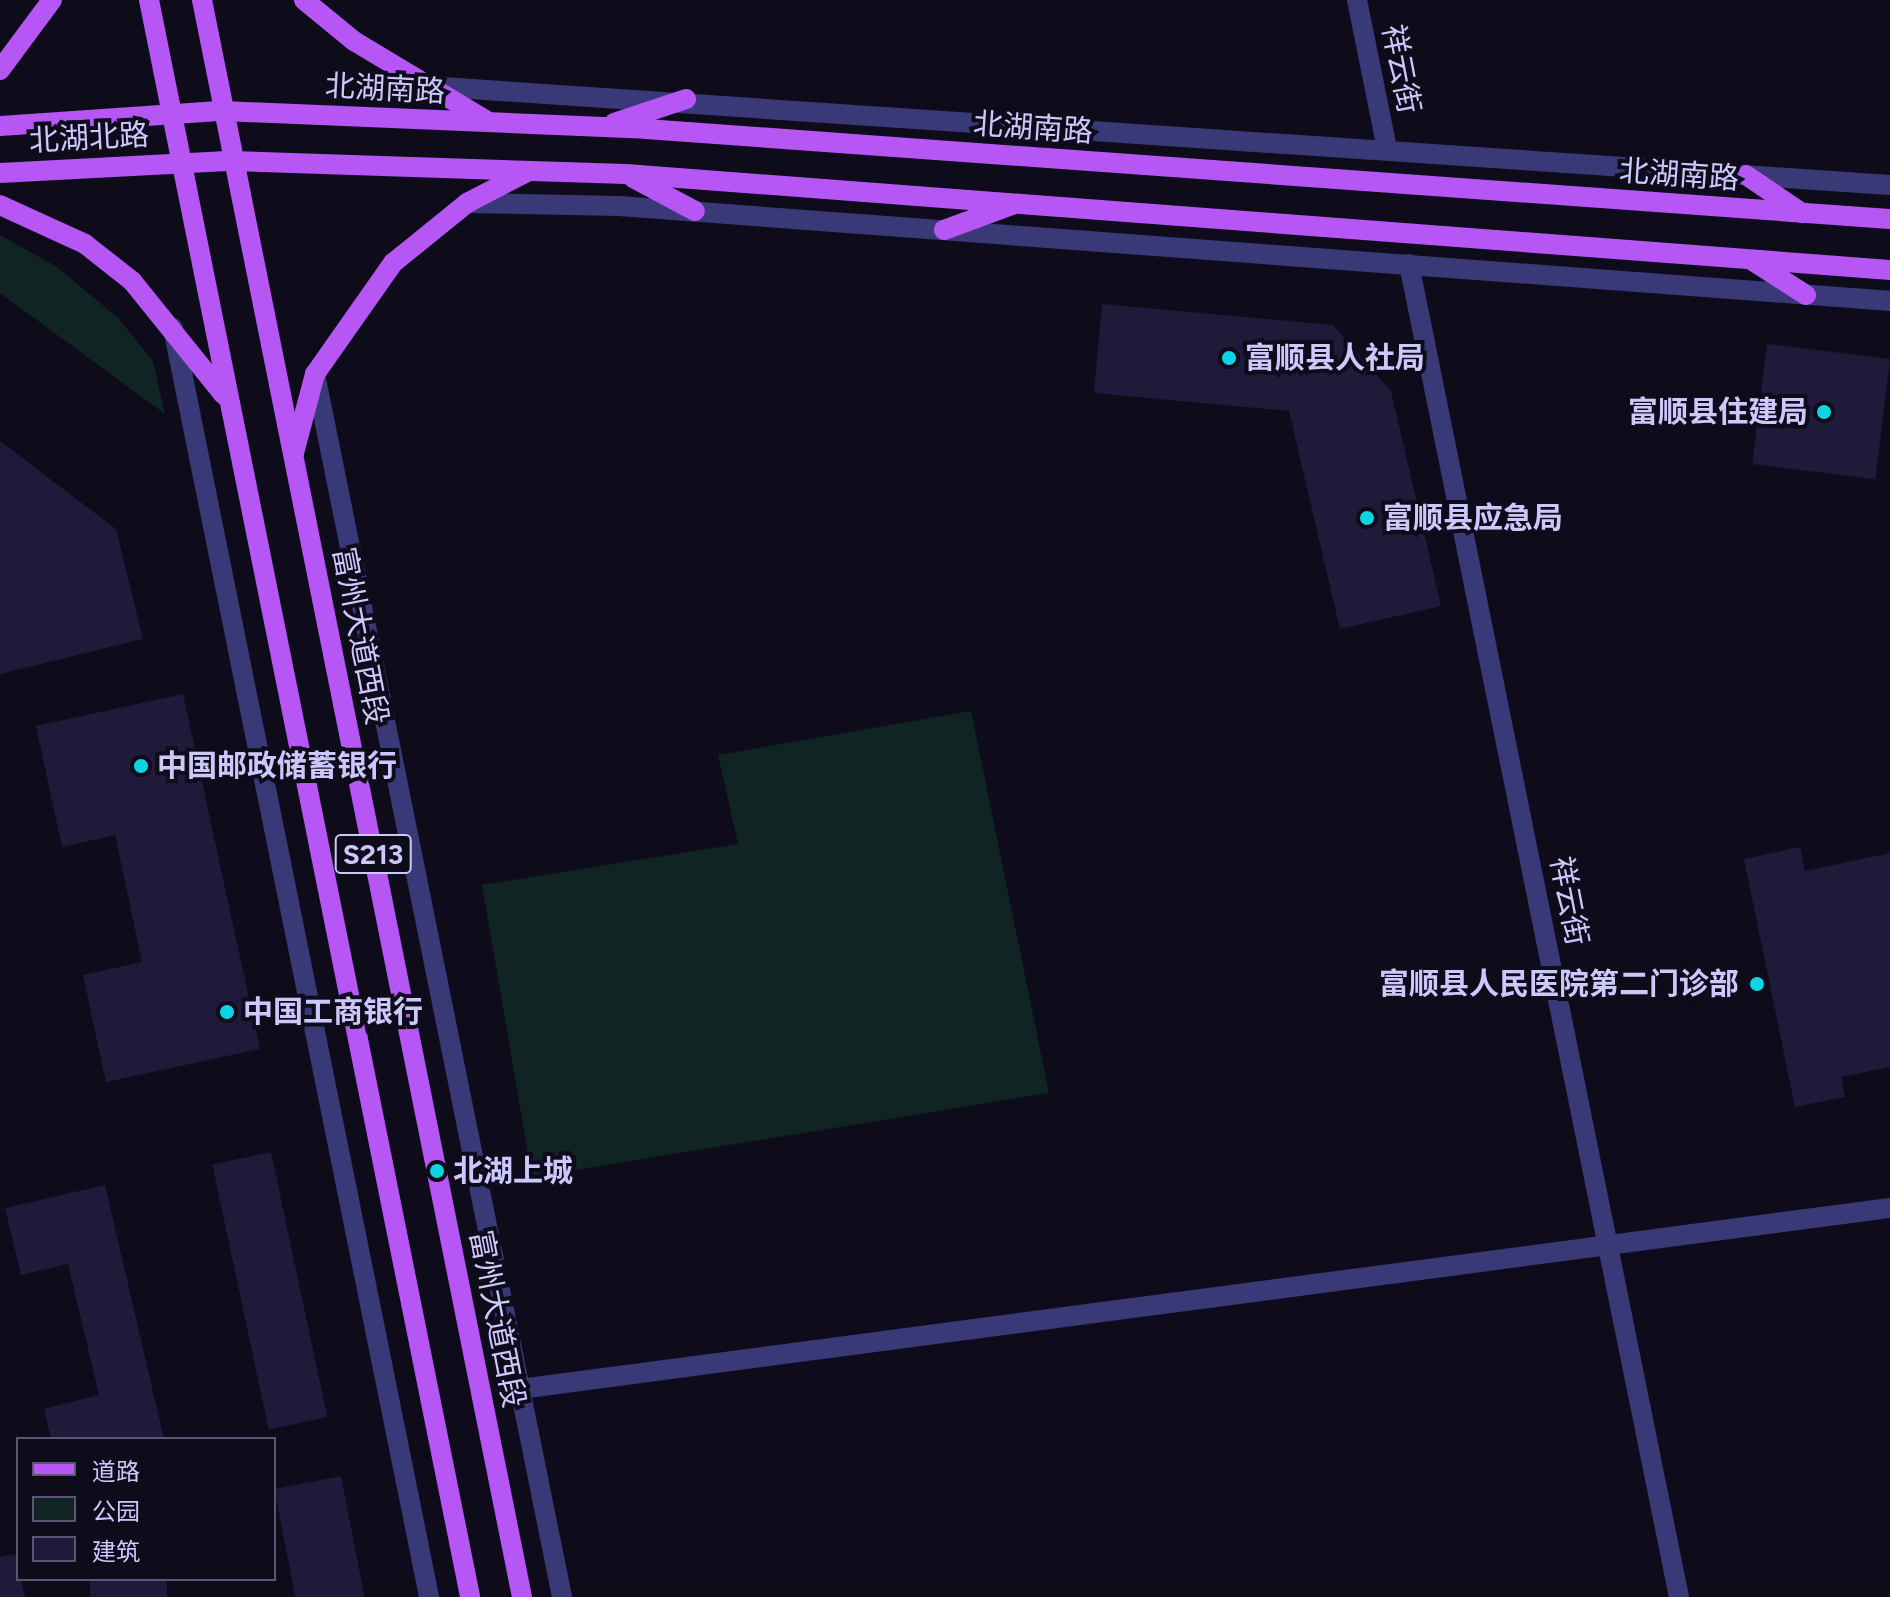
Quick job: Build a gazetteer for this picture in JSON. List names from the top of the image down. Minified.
{"streets":{"main road":["北湖南路","北湖北路","富州大道西段","S213"],"street":["祥云街"]},"crossings":[["北湖南路","北湖北路"],["北湖南路","富州大道西段"],["北湖南路","S213"],["北湖北路","S213"],["富州大道西段","S213"]],"places":["富顺县人社局","富顺县住建局","富顺县应急局","中国邮政储蓄银行","富顺县人民医院第二门诊部","中国工商银行","北湖上城"],"legend":["道路","公园","建筑"]}
